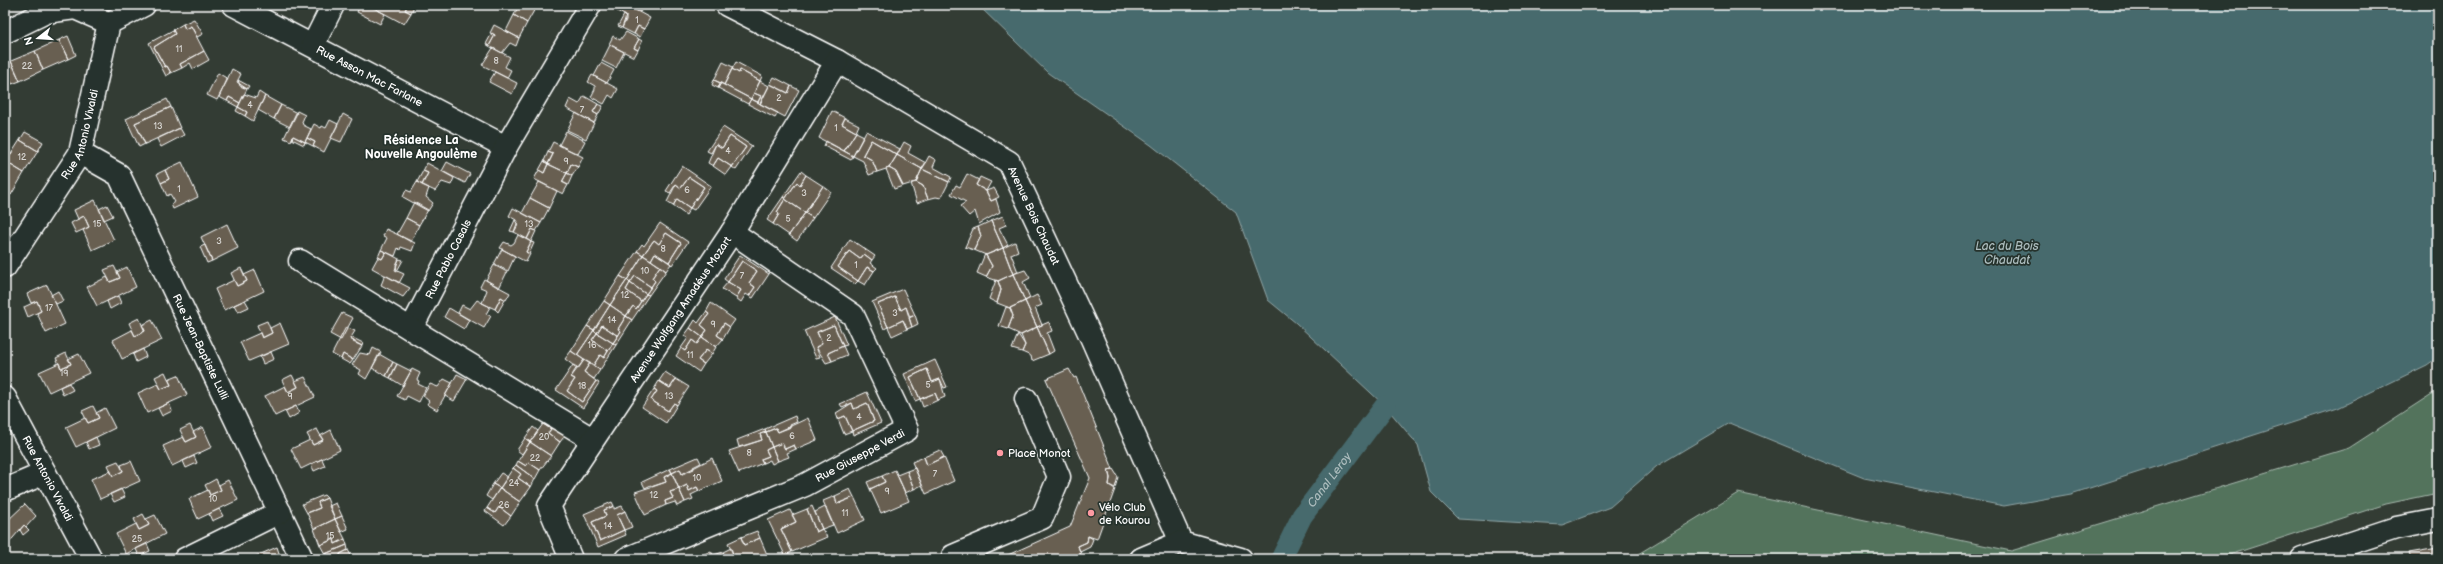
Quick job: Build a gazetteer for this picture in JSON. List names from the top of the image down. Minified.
{"streets":{"street":["Rue Asson Mac Farlane","Rue Antonio Vivaldi","Avenue Bois Chaudat","Rue Pablo Casals","Avenue Wolfgang Amadéus Mozart","Rue Jean-Baptiste Lulli","Rue Giuseppe Verdi"]},"crossings":[["Rue Asson Mac Farlane","Rue Pablo Casals"],["Rue Antonio Vivaldi","Rue Jean-Baptiste Lulli"],["Avenue Bois Chaudat","Avenue Wolfgang Amadéus Mozart"],["Avenue Wolfgang Amadéus Mozart","Rue Giuseppe Verdi"]],"districts":["Résidence La Nouvelle Angoulème"],"water":["Lac du Bois Chaudat","Canal Leroy"],"places":["Place Monot","Vélo Club de Kourou"],"house_numbers":["1","11","8","22","2","4","7","13","1","4","12","9","1","6","3","5","15","13","3","8","1","10","7","12","17","3","14","9","2","16","11","19","5","18","9","13","4","6","20","8","22","7","10","24","9","12","10","26","11","14","15","25"],"north":"left"}
